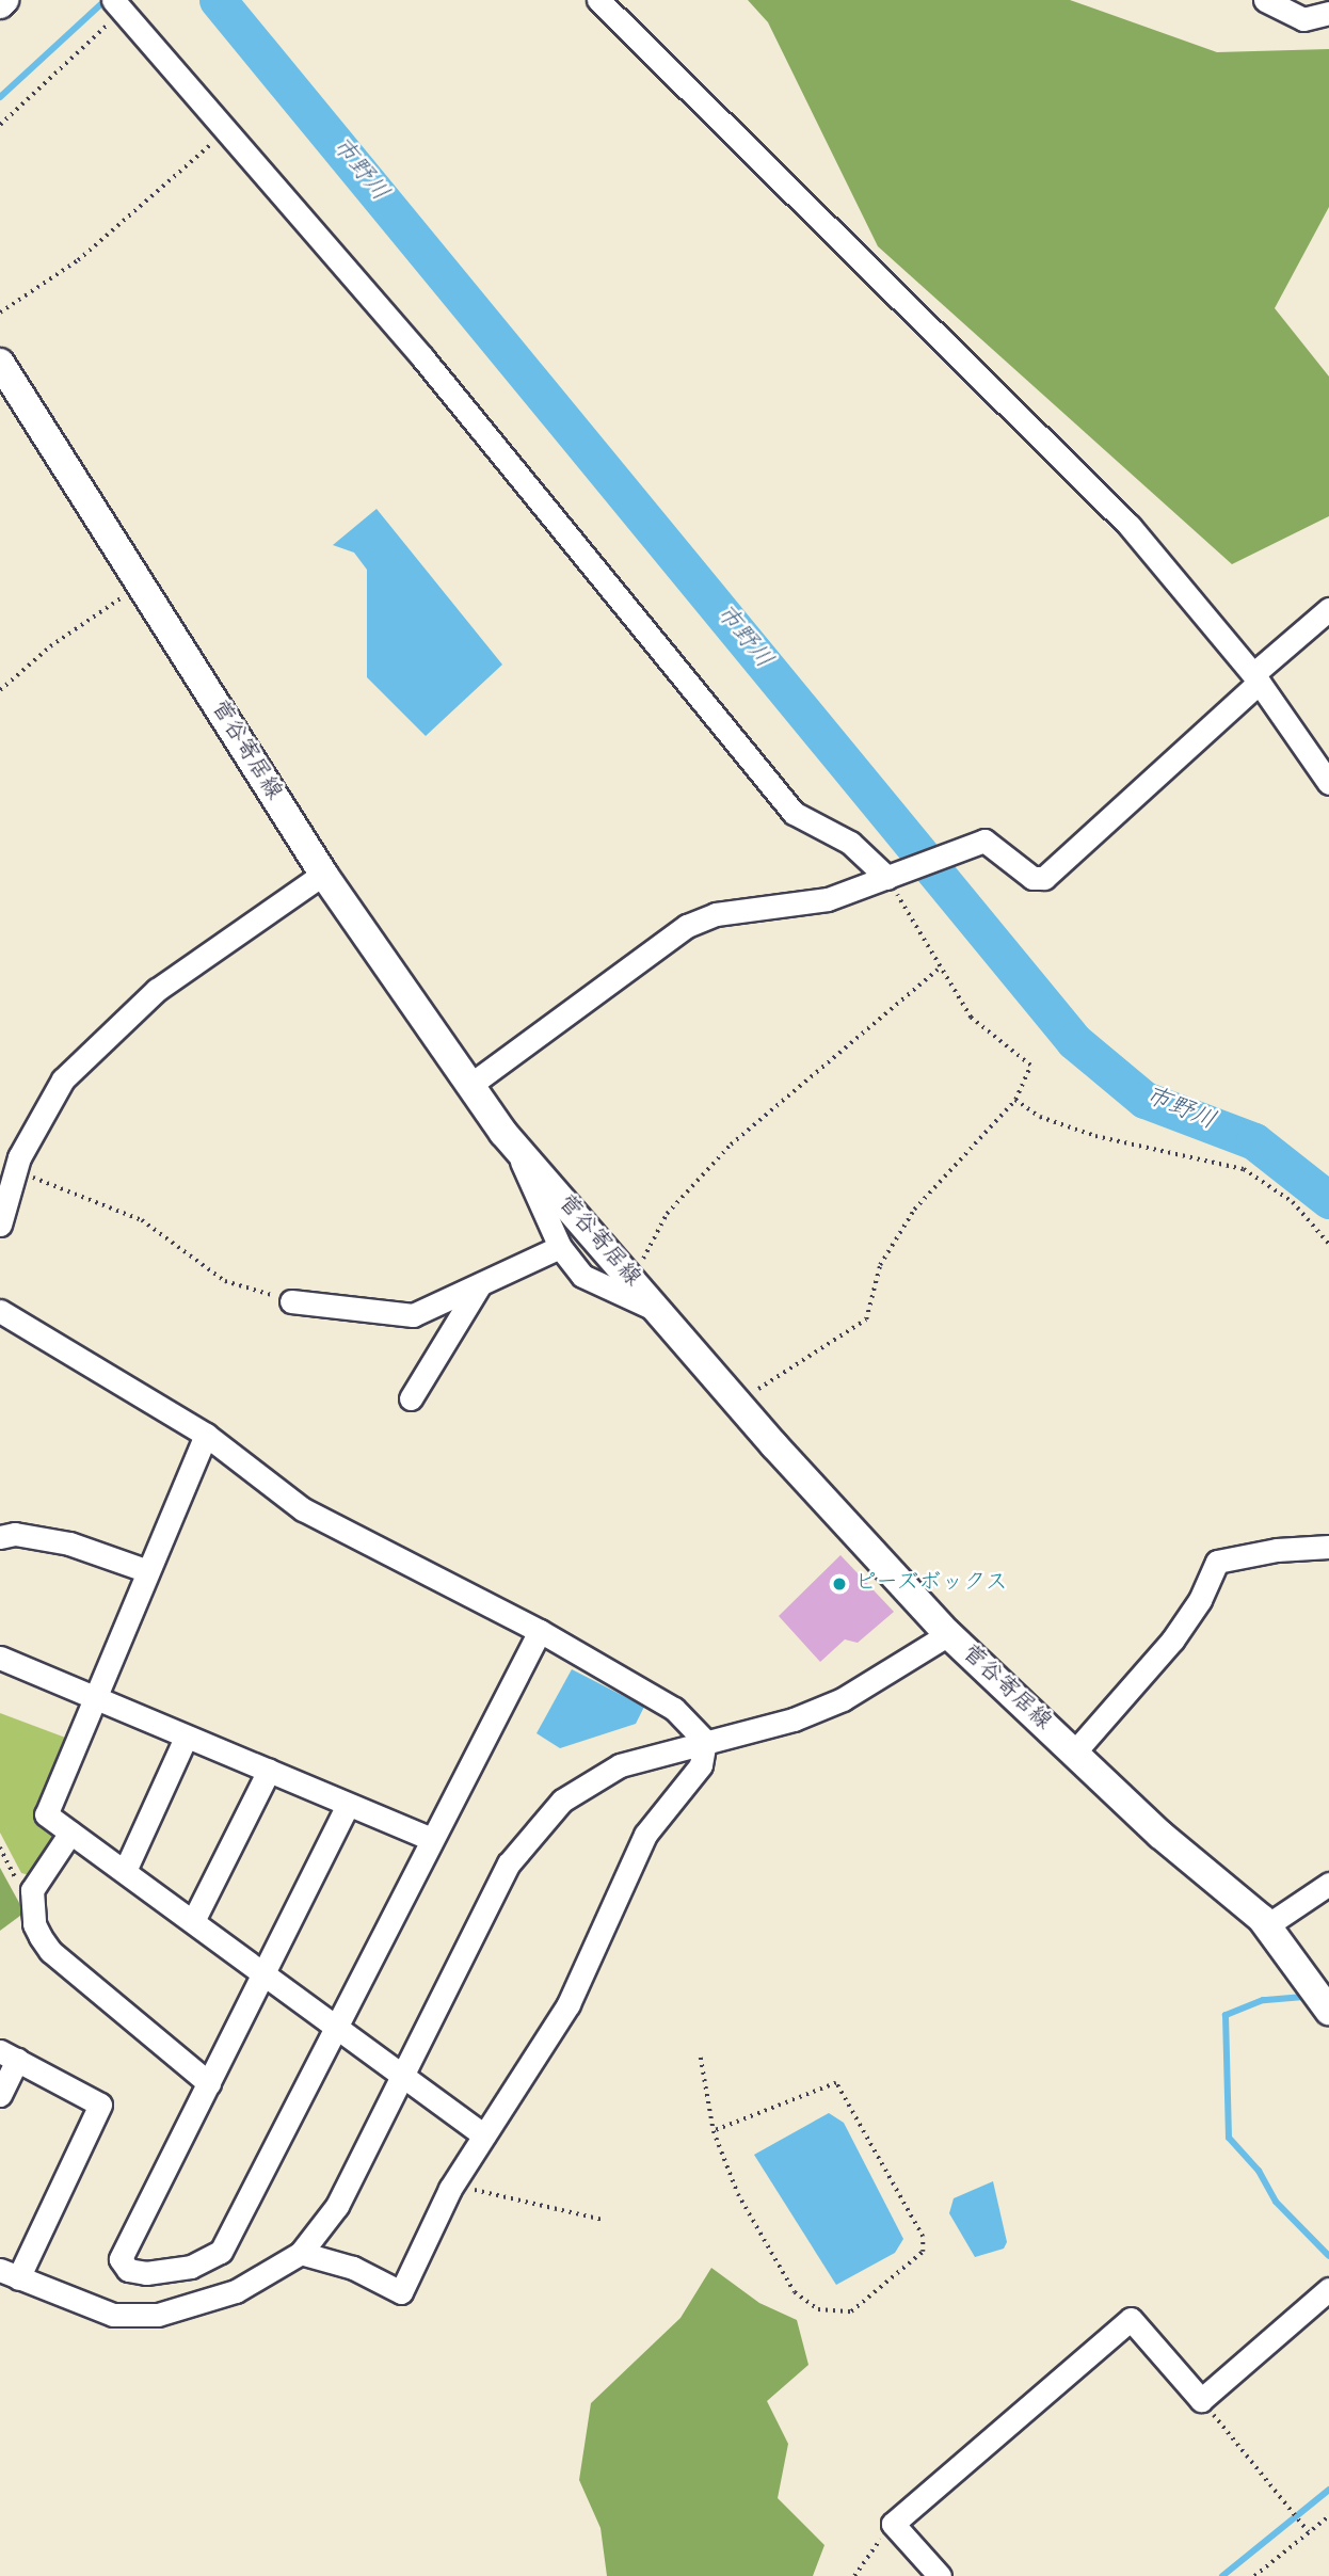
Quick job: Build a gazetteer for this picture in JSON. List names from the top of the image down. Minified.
{"streets":{"main road":["菅谷寄居線"]},"water":["市野川"],"places":["ピーズボックス"]}
